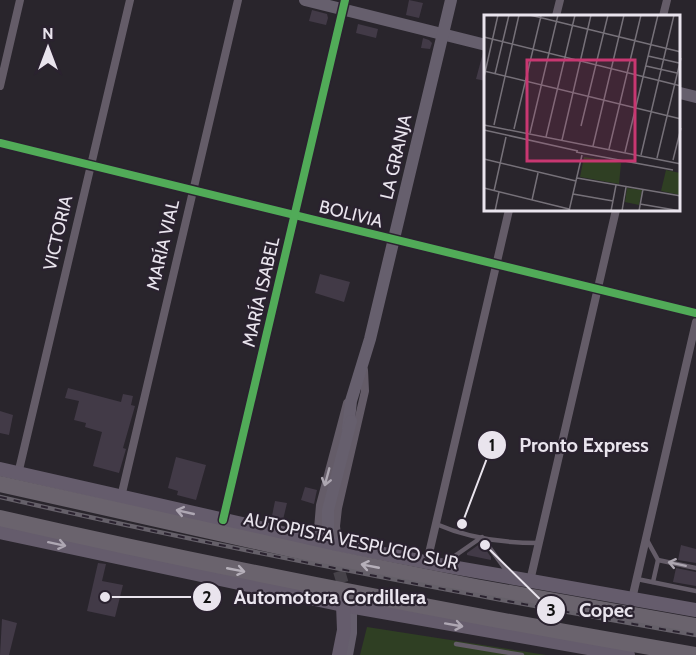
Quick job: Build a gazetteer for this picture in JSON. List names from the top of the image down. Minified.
{"streets":{"highway":["AUTOPISTA VESPUCIO SUR"],"main road":["LA GRANJA"],"street":["BOLIVIA","VICTORIA","MARÍA VIAL","MARÍA ISABEL"]},"crossings":[["LA GRANJA","BOLIVIA"],["BOLIVIA","VICTORIA"],["BOLIVIA","MARÍA VIAL"],["BOLIVIA","MARÍA ISABEL"]],"places":["Pronto Express","Copec","Automotora Cordillera"],"north":"top"}
